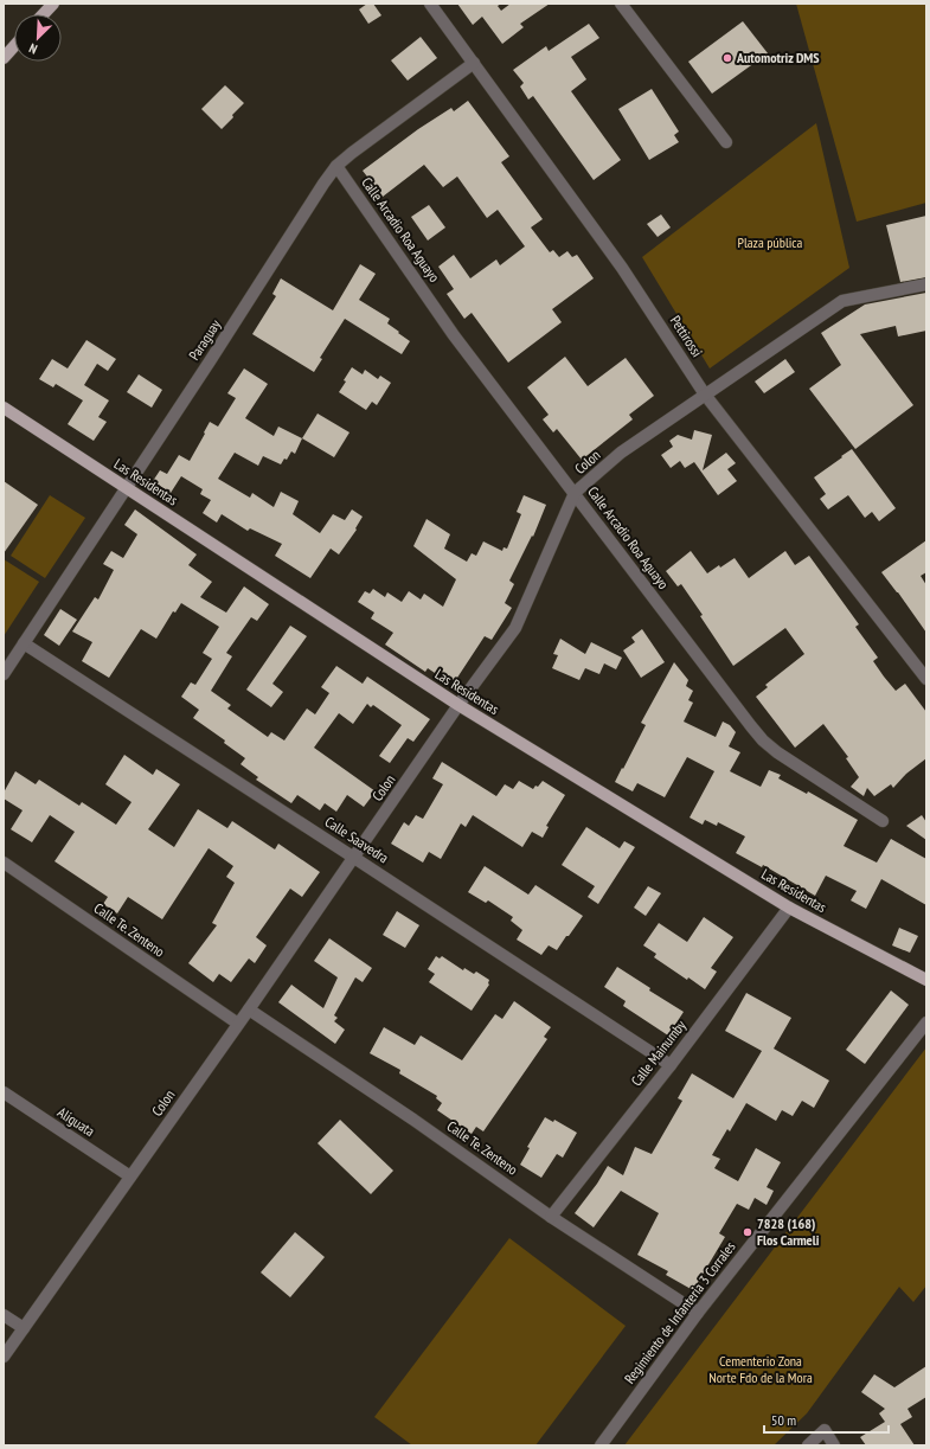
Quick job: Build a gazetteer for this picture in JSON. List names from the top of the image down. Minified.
{"streets":{"main road":["Las Residentas"],"street":["Calle Arcadio Roa Aguayo","Pettirossi","Paraguay","Colon","Calle Saavedra","Calle Te. Zenteno","Calle Mainumby","Aliguata","Regimiento de Infanteria 3 Corrales"]},"crossings":[["Calle Arcadio Roa Aguayo","Paraguay"],["Calle Arcadio Roa Aguayo","Colon"],["Pettirossi","Paraguay"],["Pettirossi","Colon"],["Paraguay","Las Residentas"],["Paraguay","Calle Saavedra"],["Colon","Las Residentas"],["Colon","Calle Saavedra"],["Colon","Calle Te. Zenteno"],["Colon","Aliguata"],["Las Residentas","Calle Mainumby"],["Calle Saavedra","Calle Mainumby"],["Calle Te. Zenteno","Calle Mainumby"],["Calle Te. Zenteno","Regimiento de Infanteria 3 Corrales"]],"parks":["Plaza pública","Cementerio Zona Norte Fdo de la Mora"],"places":["Automotriz DMS","7828 (168) Flos Carmeli"],"scale_bar":"50 m","north":"bottom left"}
